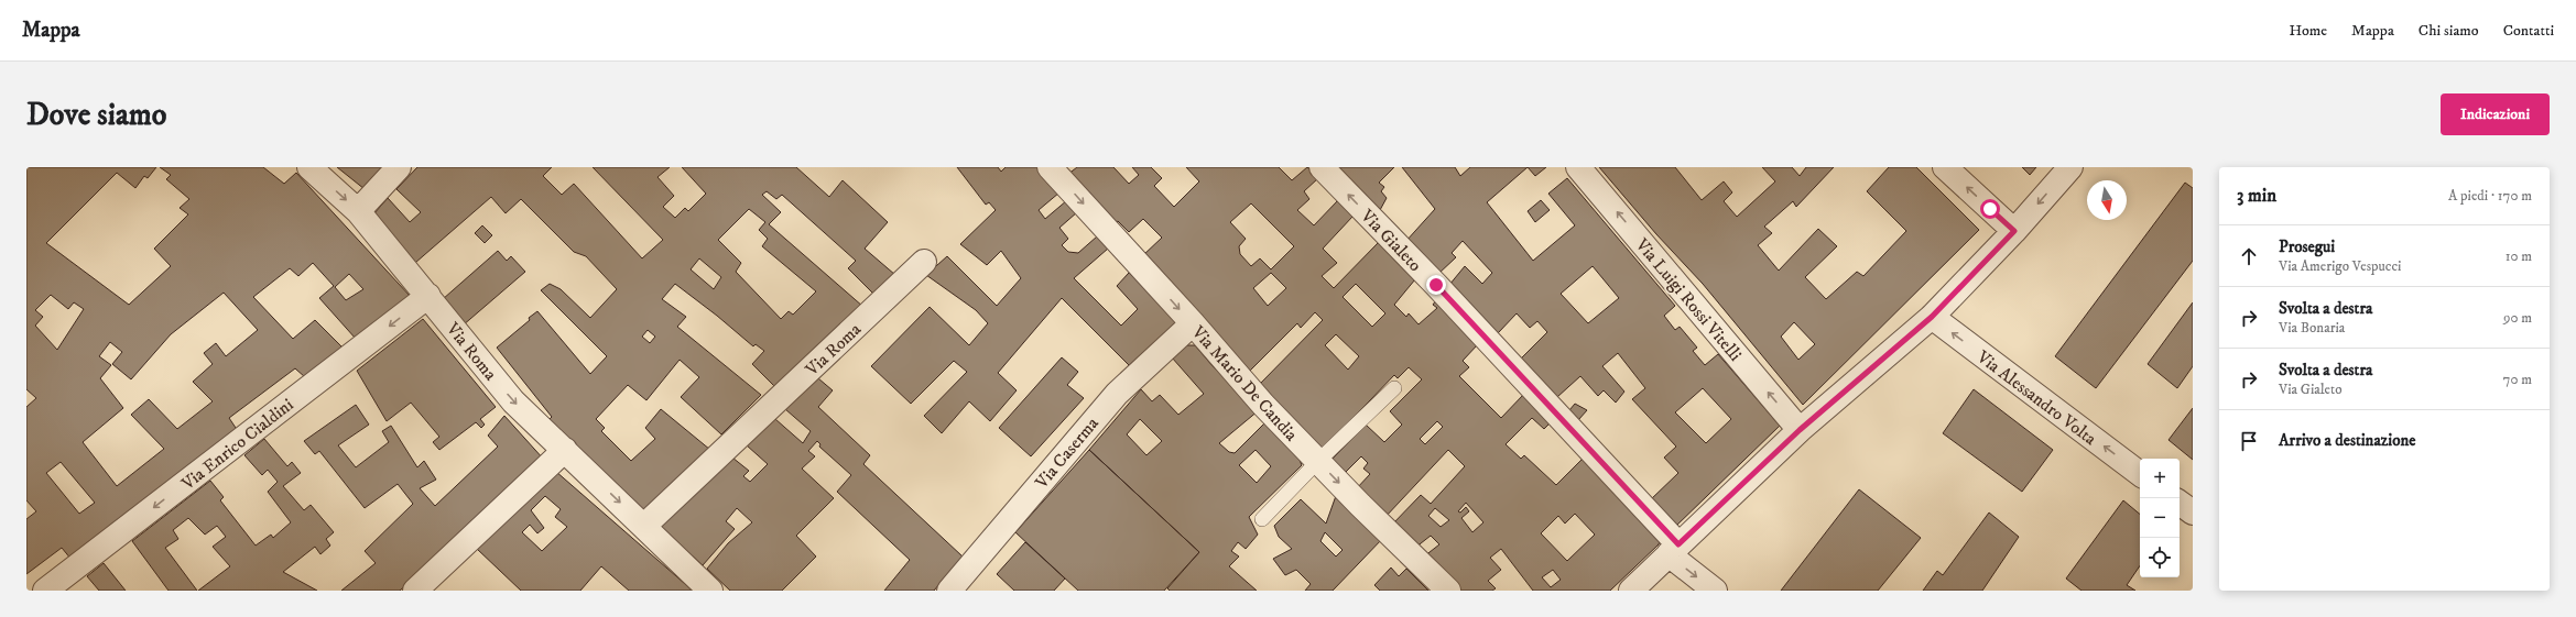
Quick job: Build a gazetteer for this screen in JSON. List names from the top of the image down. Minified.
{"streets":{"street":["Via Gialeto","Via Luigi Rossi Vitelli","Via Roma","Via Mario De Candia","Via Alessandro Volta","Via Enrico Cialdini","Via Caserma"]},"crossings":[["Via Roma","Via Enrico Cialdini"],["Via Mario De Candia","Via Caserma"]],"one_way":["Via Luigi Rossi Vitelli","Via Roma","Via Mario De Candia","Via Alessandro Volta","Via Enrico Cialdini"],"north":"bottom","page":{"header":"Mappa","nav":["Home","Mappa","Chi siamo","Contatti"],"buttons":"Indicazioni","title":"Dove siamo","heading":["3 min","A piedi · 170 m"],"list":[["Prosegui","Via Amerigo Vespucci","10 m"],["Svolta a destra","Via Bonaria","90 m"],["Svolta a destra","Via Gialeto","70 m"],"Arrivo a destinazione"],"map_buttons":["+","−"]}}
